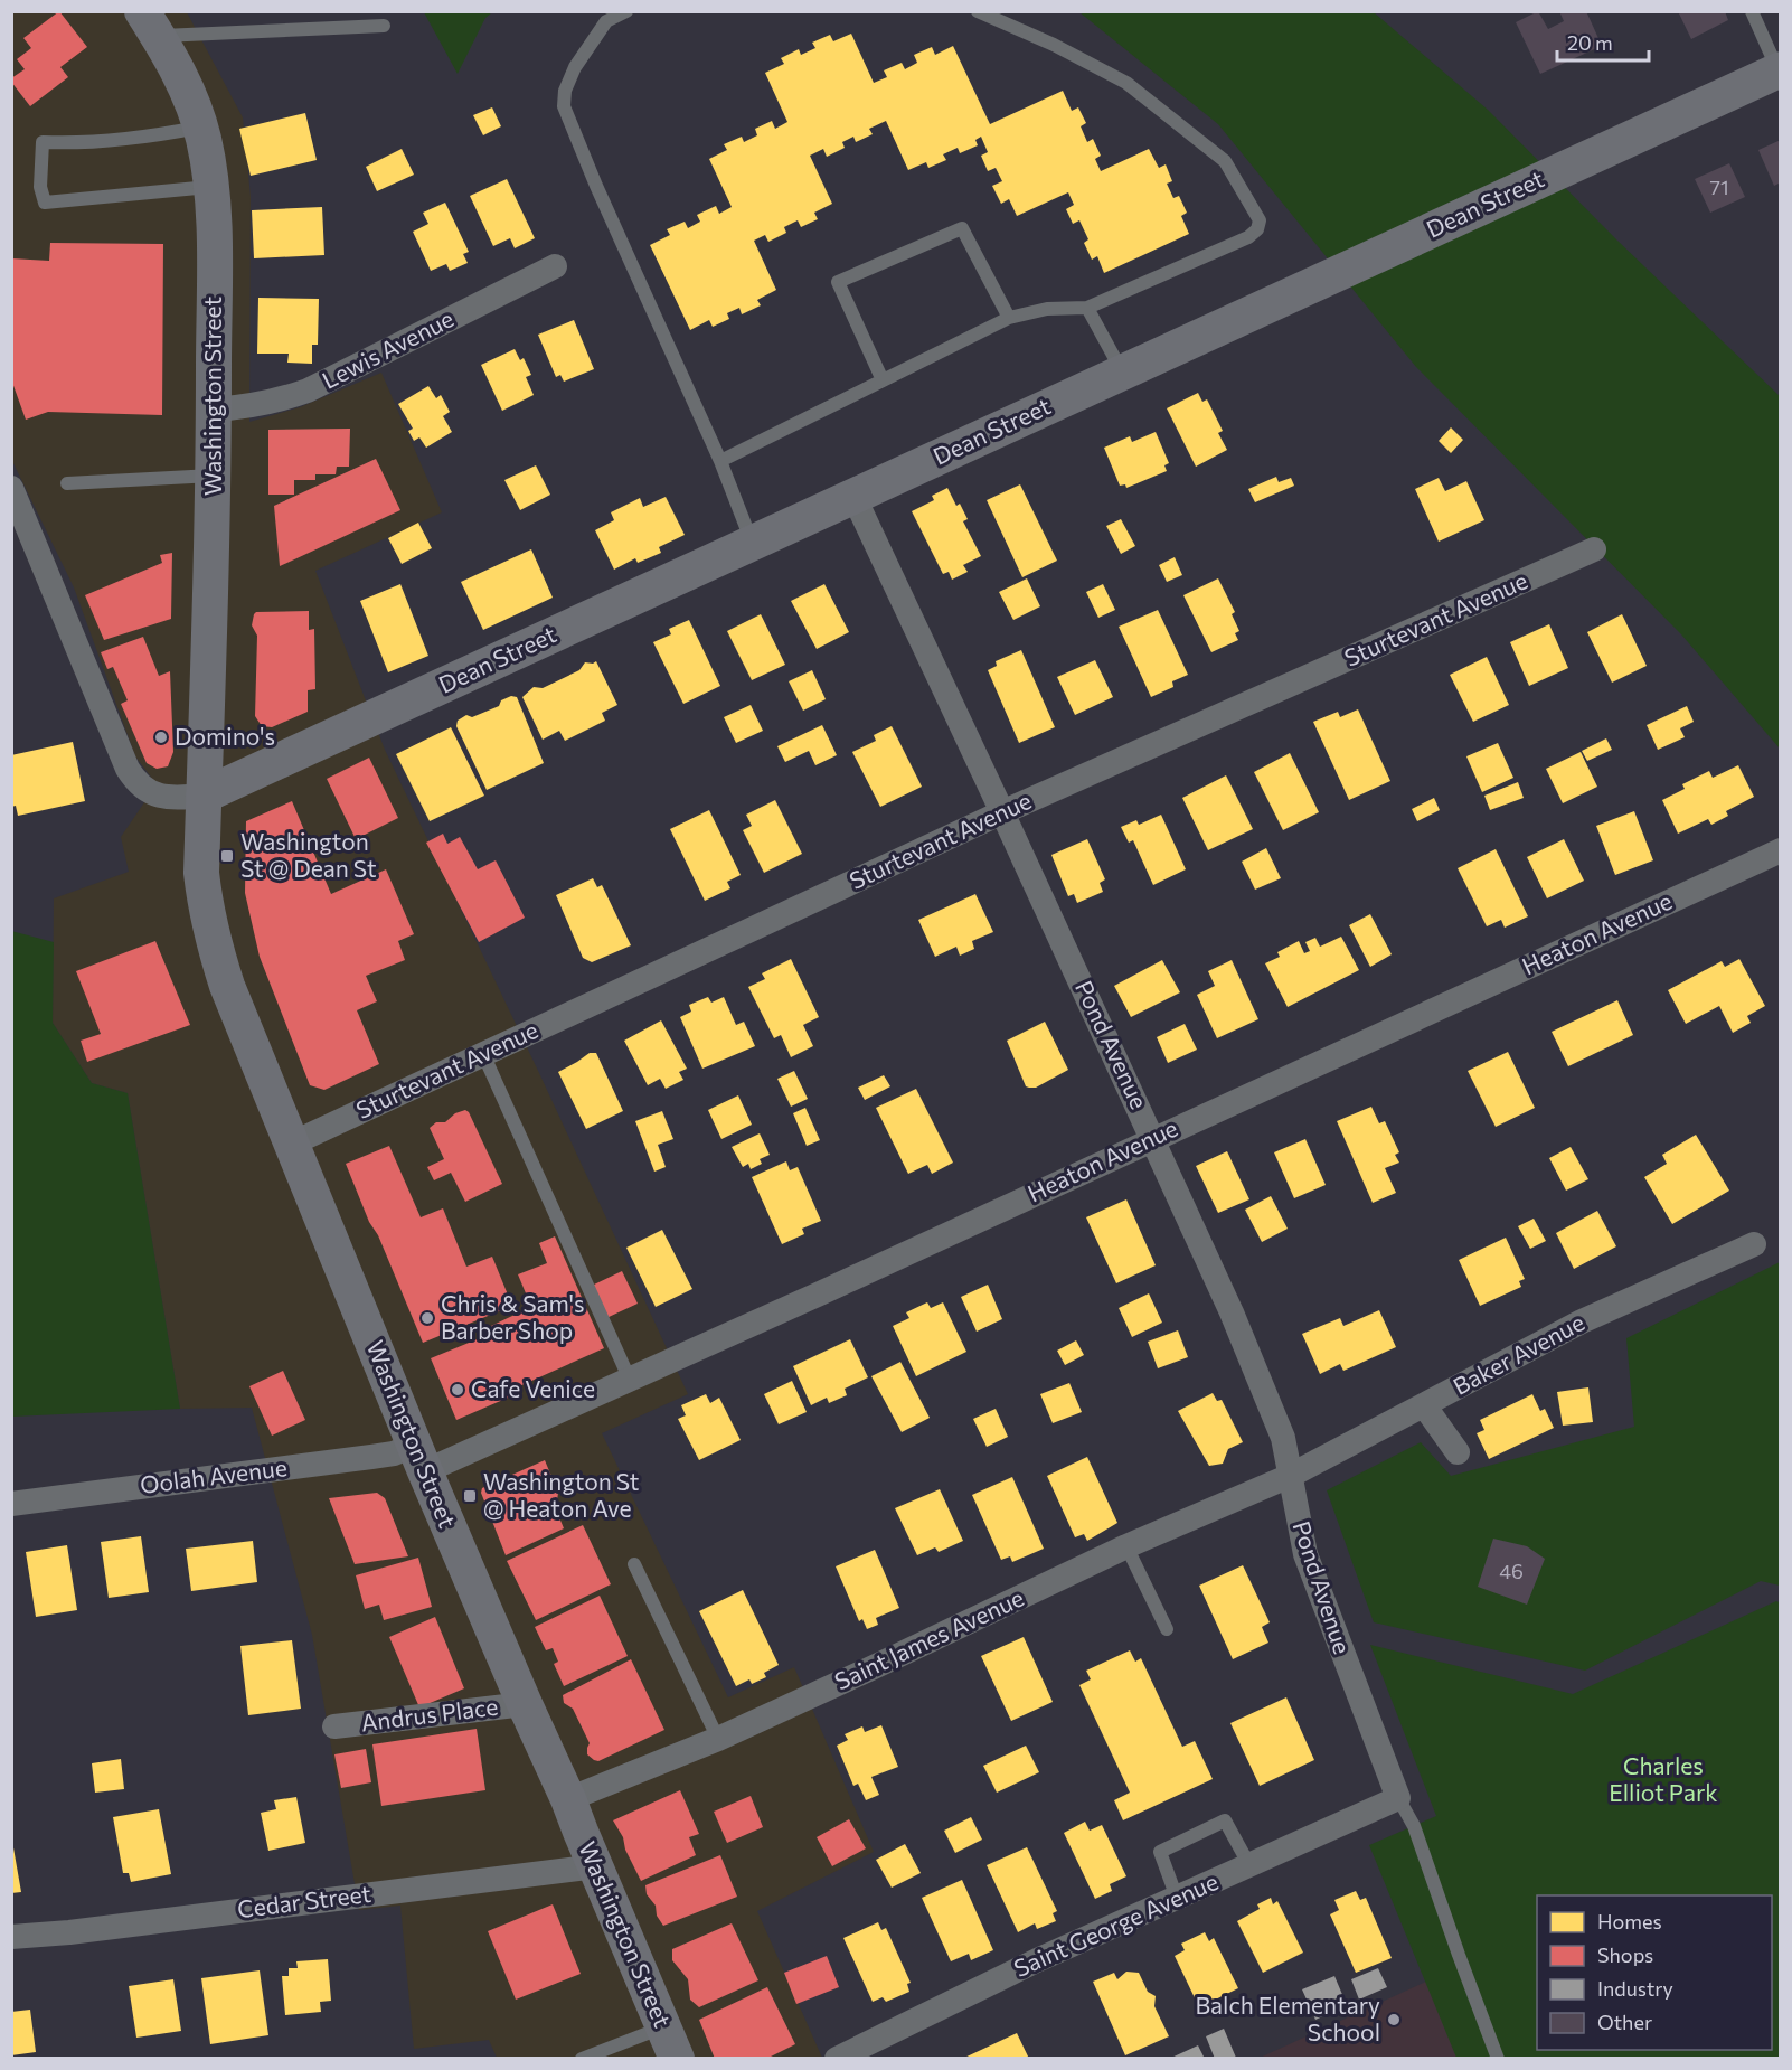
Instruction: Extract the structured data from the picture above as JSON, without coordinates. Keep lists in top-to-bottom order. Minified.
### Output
{"streets":{"main road":["Dean Street","Washington Street"],"street":["Lewis Avenue","Sturtevant Avenue","Heaton Avenue","Pond Avenue","Baker Avenue","Oolah Avenue","Saint James Avenue","Andrus Place","Cedar Street","Saint George Avenue"]},"crossings":[["Dean Street","Washington Street"],["Dean Street","Pond Avenue"],["Lewis Avenue","Washington Street"],["Washington Street","Sturtevant Avenue"],["Washington Street","Heaton Avenue"],["Washington Street","Oolah Avenue"],["Washington Street","Saint James Avenue"],["Washington Street","Andrus Place"],["Washington Street","Cedar Street"],["Sturtevant Avenue","Pond Avenue"],["Heaton Avenue","Pond Avenue"],["Heaton Avenue","Oolah Avenue"],["Pond Avenue","Baker Avenue"],["Pond Avenue","Saint James Avenue"],["Pond Avenue","Saint George Avenue"],["Baker Avenue","Saint James Avenue"]],"parks":["Charles Elliot Park"],"places":{"other":["Domino's","Chris & Sam's Barber Shop","Cafe Venice","Balch Elementary School"],"transit":["Washington St @ Dean St","Washington St @ Heaton Ave"]},"house_numbers":["71","46"],"legend":["Homes","Shops","Industry","Other"],"scale_bar":"20 m"}
